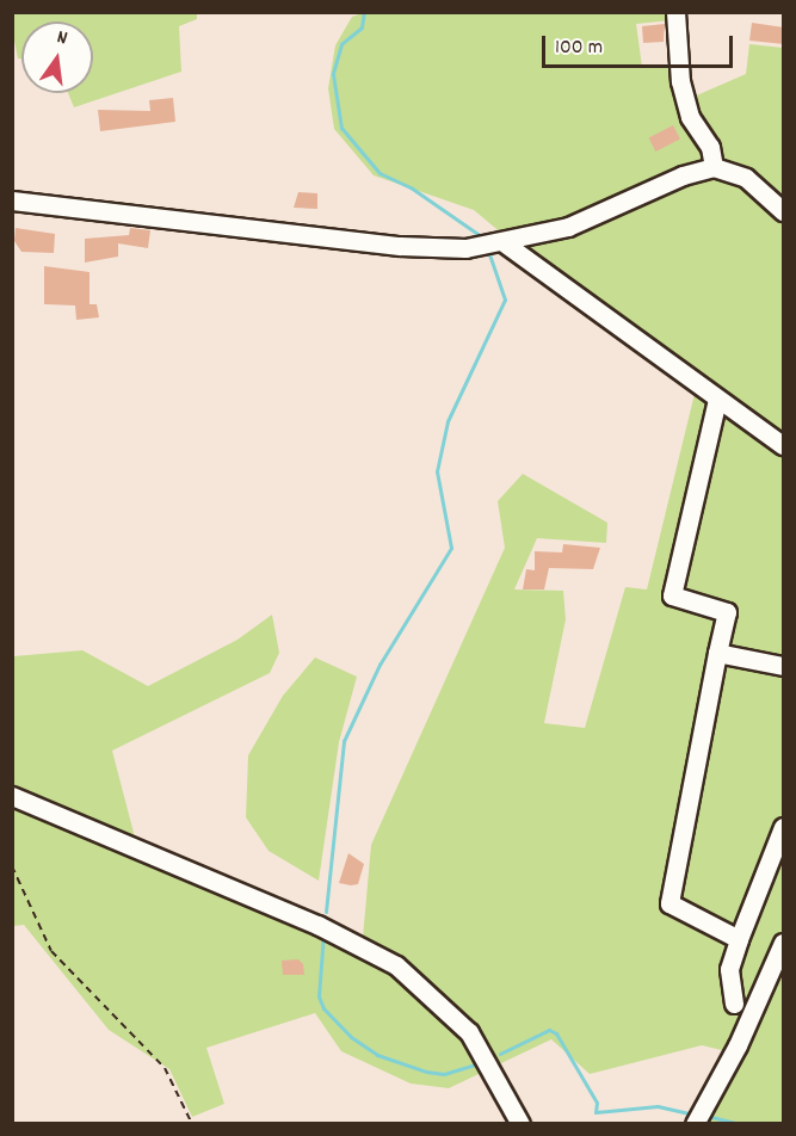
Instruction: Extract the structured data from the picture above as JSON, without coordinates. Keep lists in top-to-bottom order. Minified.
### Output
{"scale_bar":"100 m","north":"top"}
